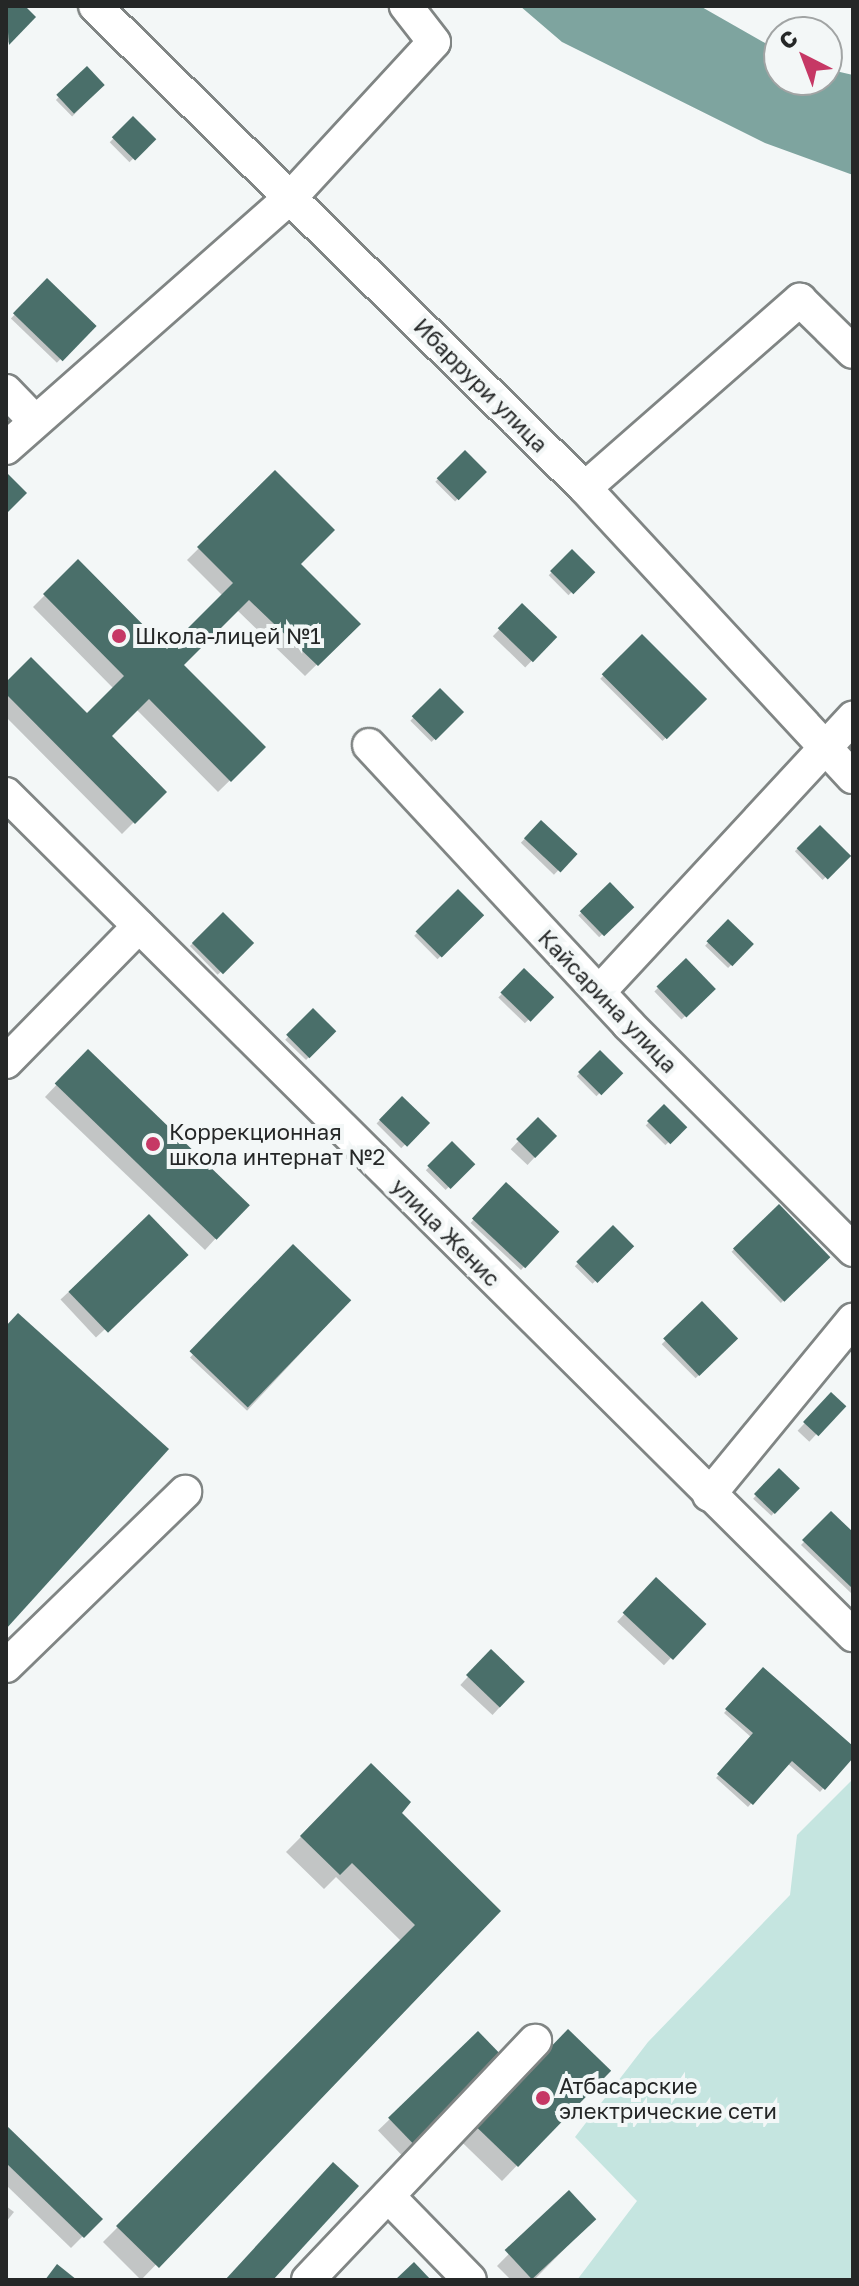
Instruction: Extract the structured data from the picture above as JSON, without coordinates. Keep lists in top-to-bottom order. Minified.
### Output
{"streets":{"street":["Ибаррури улица","Кайсарина улица","улица Женис"]},"places":["Школа-лицей №1","Коррекционная школа интернат №2","Атбасарские электрические сети"],"north":"top left"}
